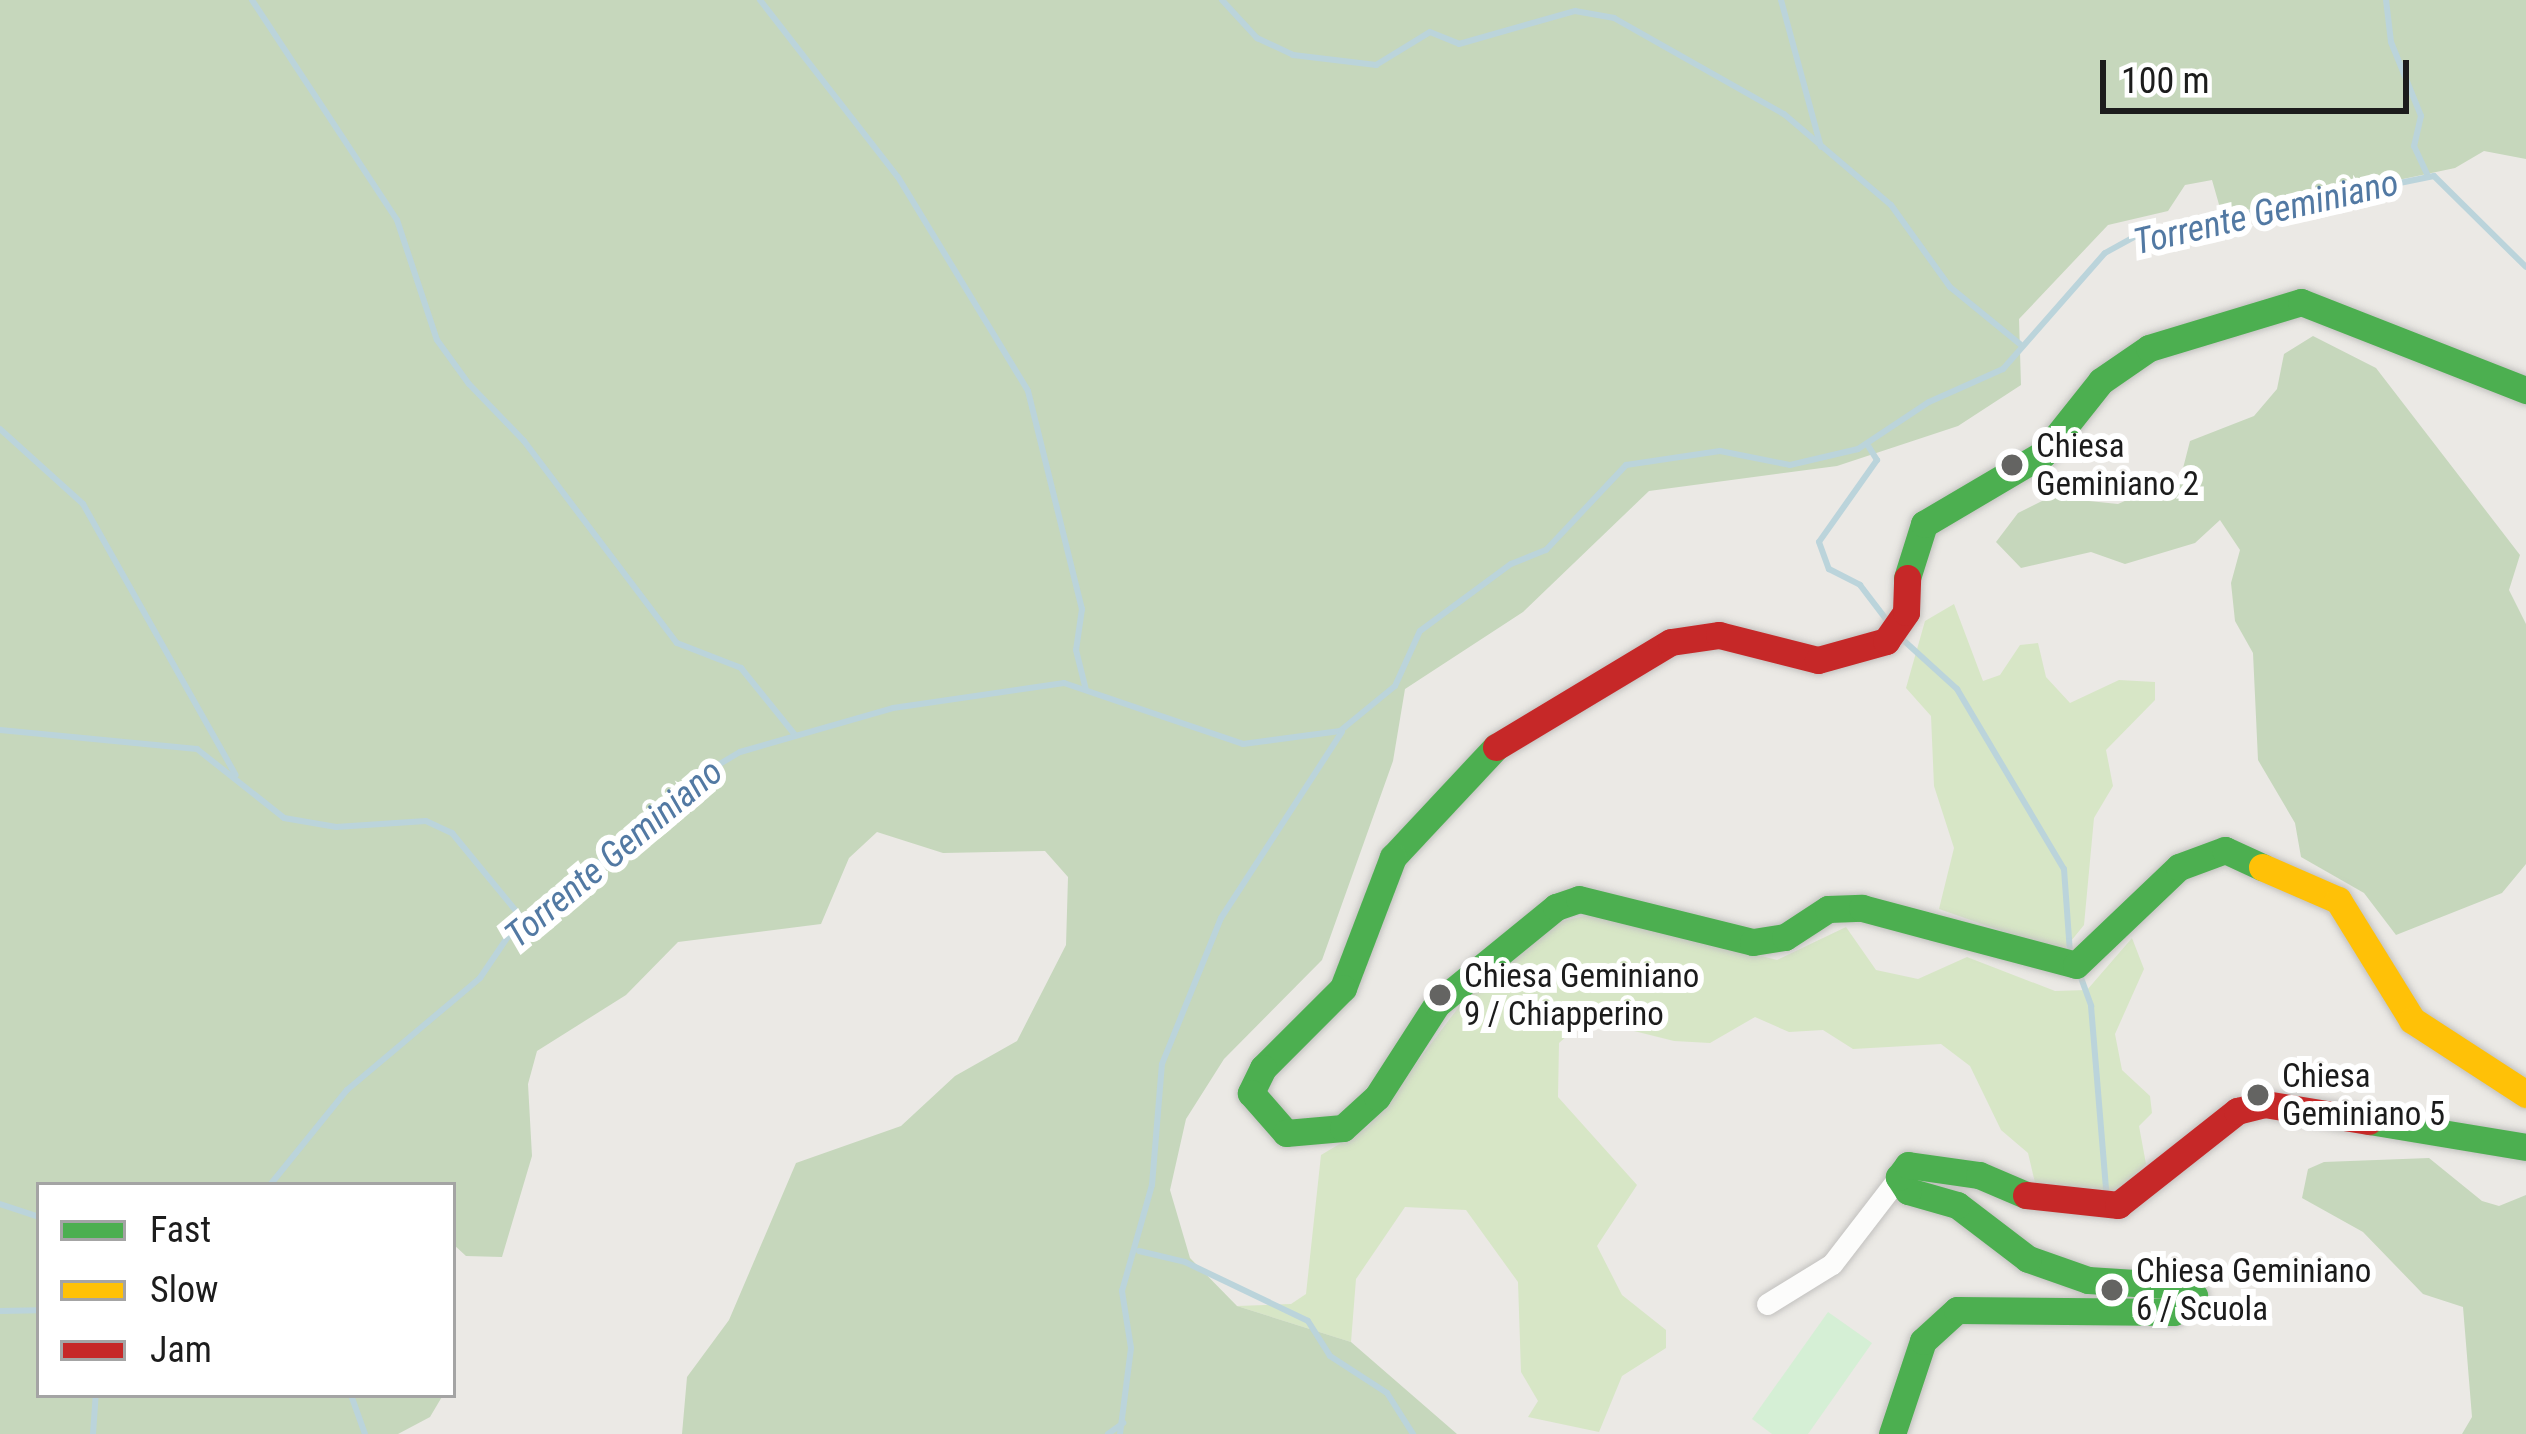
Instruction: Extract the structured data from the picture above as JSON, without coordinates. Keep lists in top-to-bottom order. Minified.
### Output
{"water":["Torrente Geminiano"],"places":["Chiesa Geminiano 2","Chiesa Geminiano 9 / Chiapperino","Chiesa Geminiano 5","Chiesa Geminiano 6 / Scuola"],"legend":["Fast","Slow","Jam"],"scale_bar":"100 m"}
